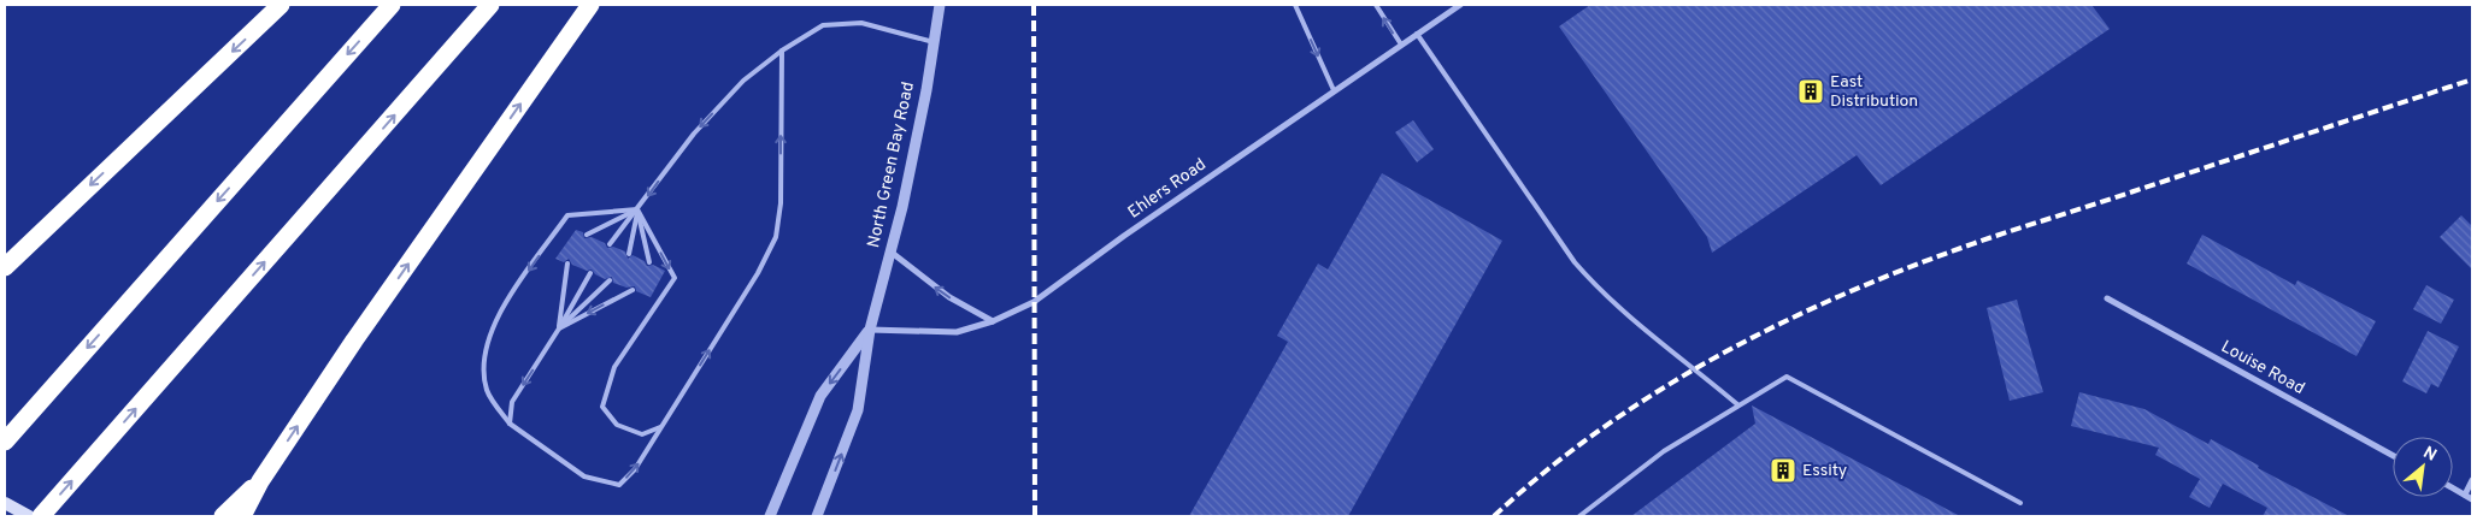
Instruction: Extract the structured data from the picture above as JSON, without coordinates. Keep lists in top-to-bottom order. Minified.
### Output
{"streets":{"street":["North Green Bay Road","Ehlers Road","Louise Road"]},"crossings":[["North Green Bay Road","Ehlers Road"]],"places":{"building":["East Distribution","Essity"]},"north":"top right"}
